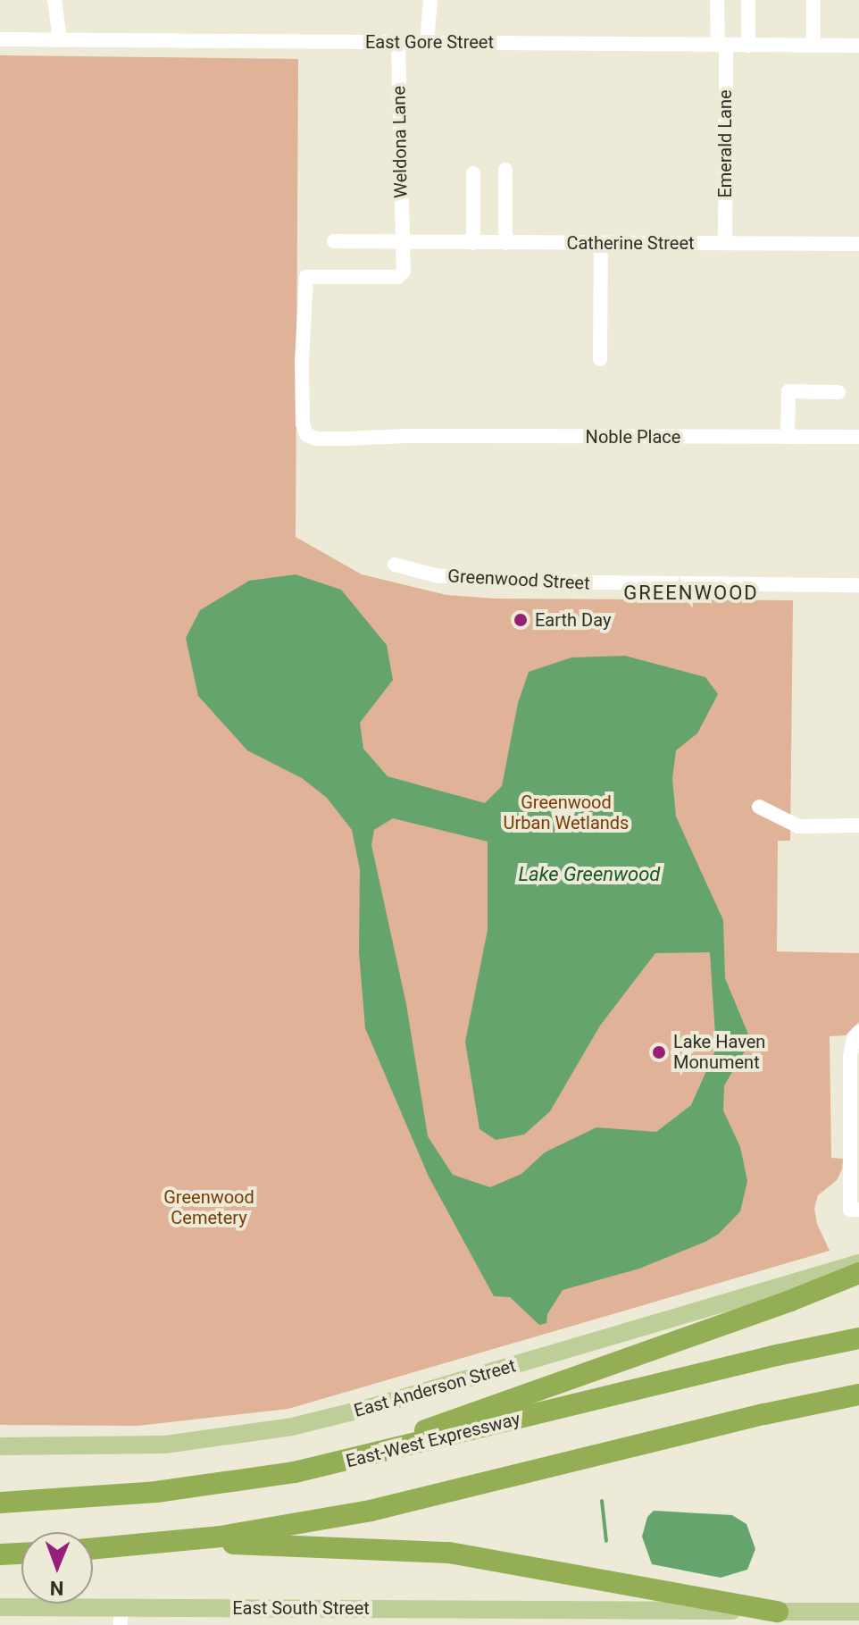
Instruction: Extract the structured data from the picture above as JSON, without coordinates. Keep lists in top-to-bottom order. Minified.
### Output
{"streets":{"highway":["East-West Expressway"],"main road":["East Anderson Street","East South Street"],"street":["East Gore Street","Weldona Lane","Emerald Lane","Catherine Street","Noble Place","Greenwood Street"]},"crossings":[["East Gore Street","Weldona Lane"],["East Gore Street","Emerald Lane"],["Weldona Lane","Catherine Street"],["Weldona Lane","Noble Place"],["Emerald Lane","Catherine Street"]],"districts":["GREENWOOD"],"water":["Lake Greenwood"],"parks":["Greenwood Urban Wetlands","Greenwood Cemetery"],"places":["Earth Day","Lake Haven Monument"],"north":"bottom"}
